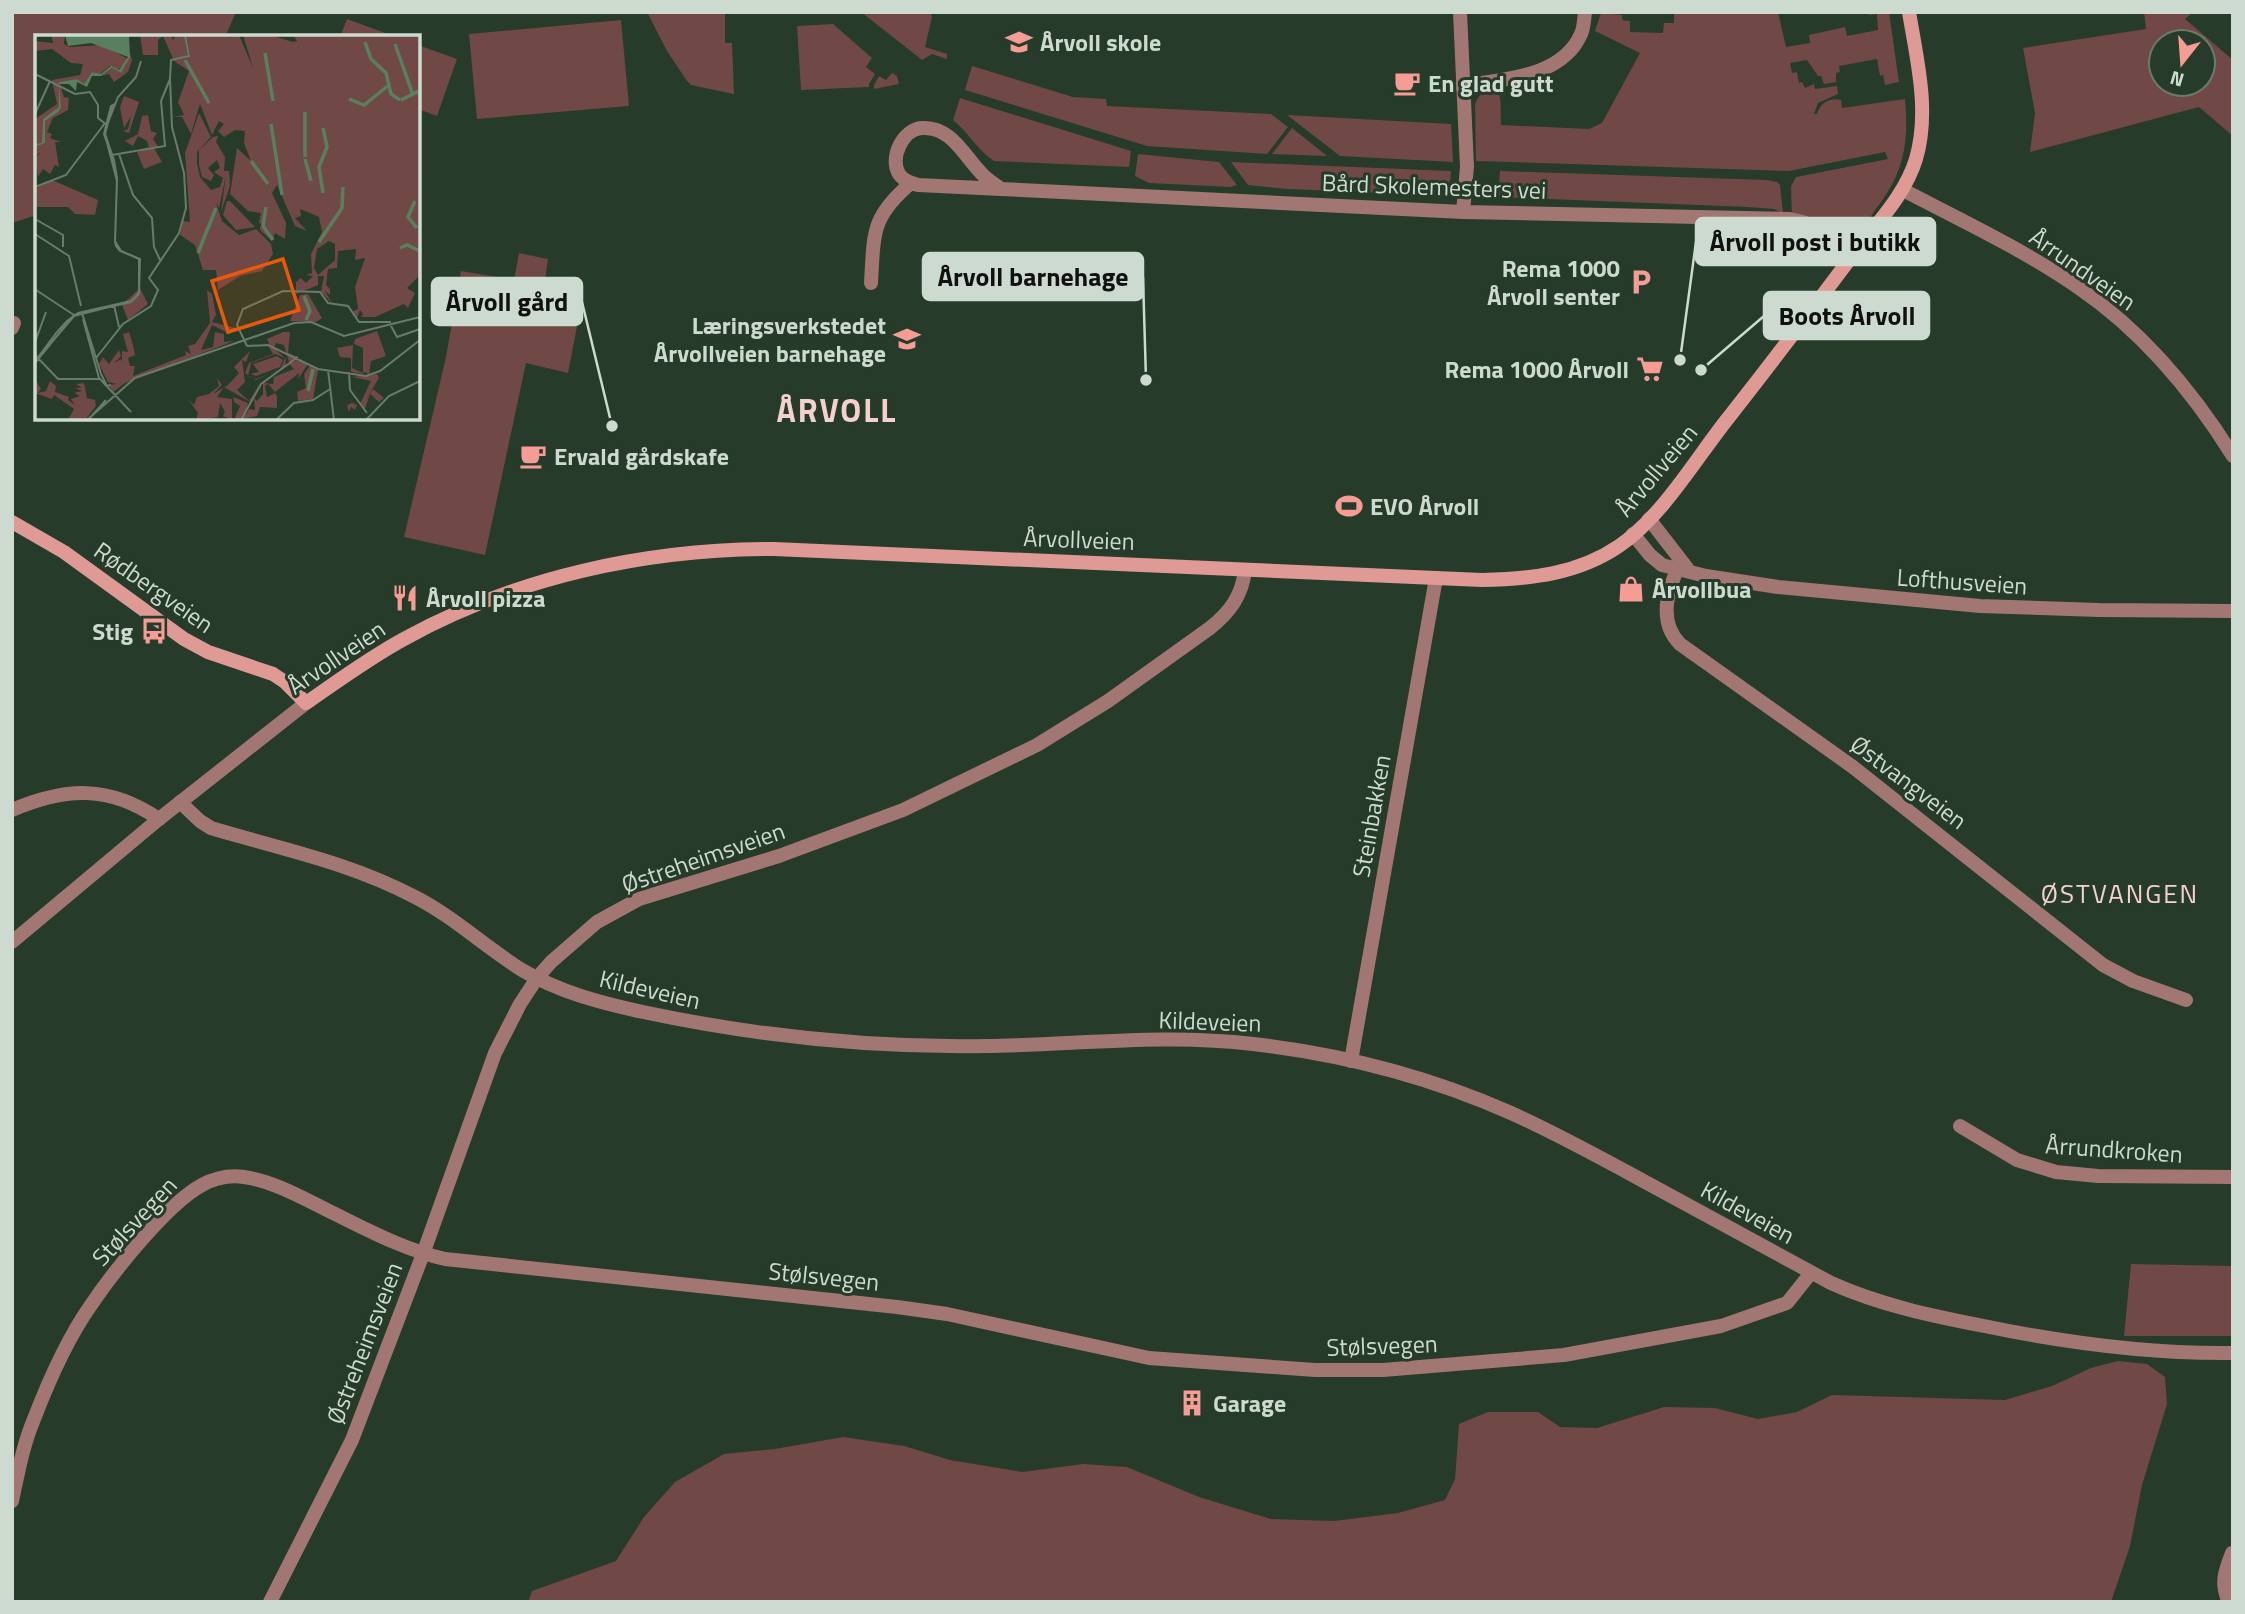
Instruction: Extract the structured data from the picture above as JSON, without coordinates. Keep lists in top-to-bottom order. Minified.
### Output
{"streets":{"street":["Bård Skolemesters vei","Årrundveien","Årvollveien","Lofthusveien","Rødbergveien","Østvangveien","Steinbakken","Østreheimsveien","Kildeveien","Årrundkroken","Stølsvegen"]},"crossings":[["Bård Skolemesters vei","Årvollveien"],["Årrundveien","Årvollveien"],["Årvollveien","Lofthusveien"],["Årvollveien","Rødbergveien"],["Årvollveien","Steinbakken"],["Årvollveien","Østreheimsveien"],["Årvollveien","Kildeveien"],["Lofthusveien","Østvangveien"],["Steinbakken","Kildeveien"],["Østreheimsveien","Kildeveien"],["Østreheimsveien","Stølsvegen"],["Kildeveien","Stølsvegen"]],"districts":["ÅRVOLL","ØSTVANGEN"],"places":{"school or university":["Årvoll skole","Læringsverkstedet Årvollveien barnehage"],"cafe":["En glad gutt","Ervald gårdskafe"],"parking":["Rema 1000 Årvoll senter"],"other":["Årvoll post i butikk","Boots Årvoll","Årvoll barnehage","Årvoll gård"],"supermarket":["Rema 1000 Årvoll"],"sports":["EVO Årvoll"],"shop":["Årvollbua"],"restaurant":["Årvoll pizza"],"bus stop":["Stig"],"building":["Garage"]},"north":"bottom"}
